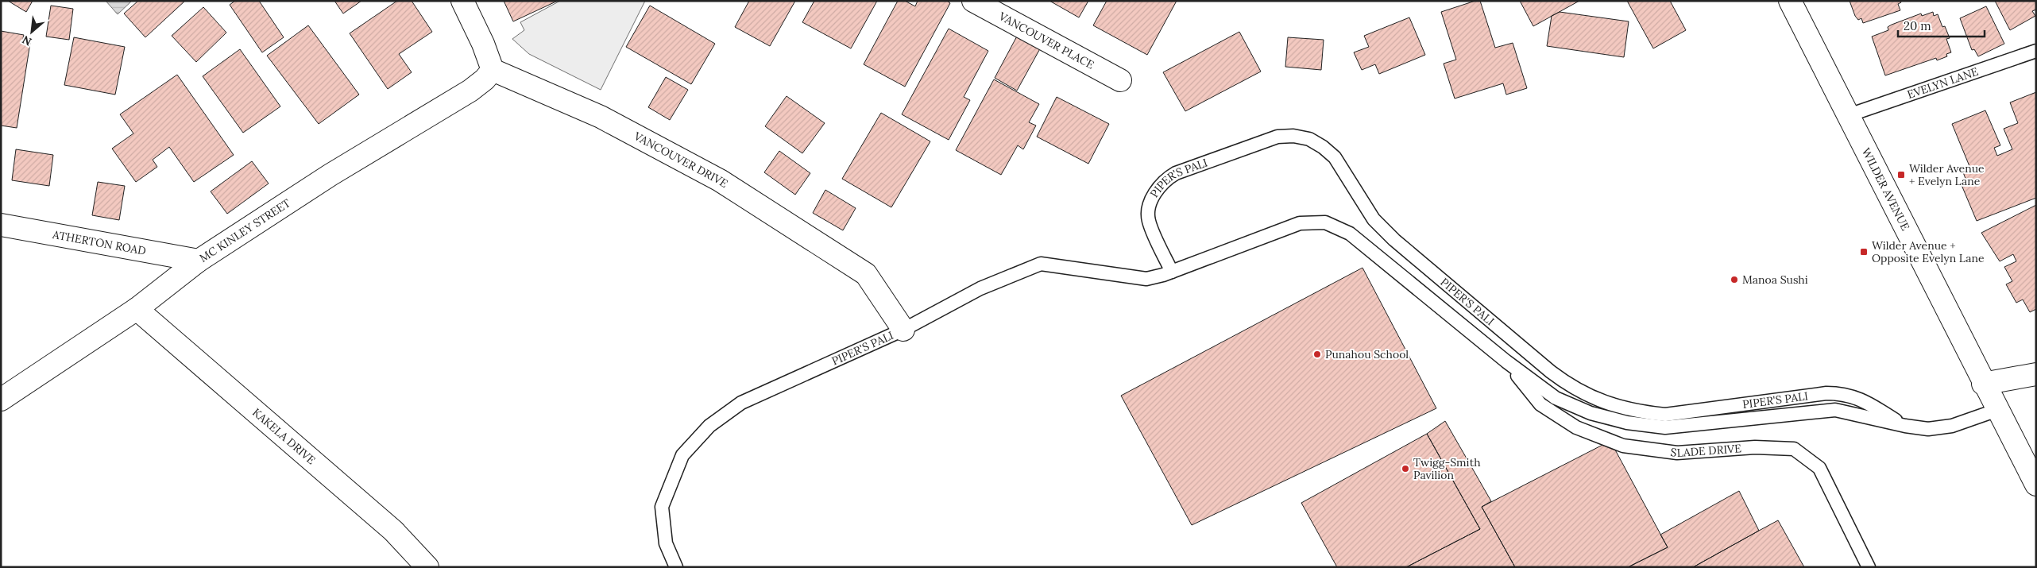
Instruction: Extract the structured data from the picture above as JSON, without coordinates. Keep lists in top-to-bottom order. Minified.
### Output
{"streets":{"street":["VANCOUVER PLACE","VANCOUVER DRIVE","WILDER AVENUE","MC KINLEY STREET","ATHERTON ROAD","KAKELA DRIVE"],"lane":["EVELYN LANE","PIPER'S PALI","SLADE DRIVE"]},"crossings":[["EVELYN LANE","WILDER AVENUE"],["VANCOUVER DRIVE","PIPER'S PALI"],["VANCOUVER DRIVE","MC KINLEY STREET"],["PIPER'S PALI","WILDER AVENUE"],["PIPER'S PALI","SLADE DRIVE"],["MC KINLEY STREET","ATHERTON ROAD"],["MC KINLEY STREET","KAKELA DRIVE"]],"places":{"transit":["Wilder Avenue + Evelyn Lane","Wilder Avenue + Opposite Evelyn Lane"],"other":["Manoa Sushi","Punahou School","Twigg-Smith Pavilion"]},"scale_bar":"20 m","north":"bottom left"}
